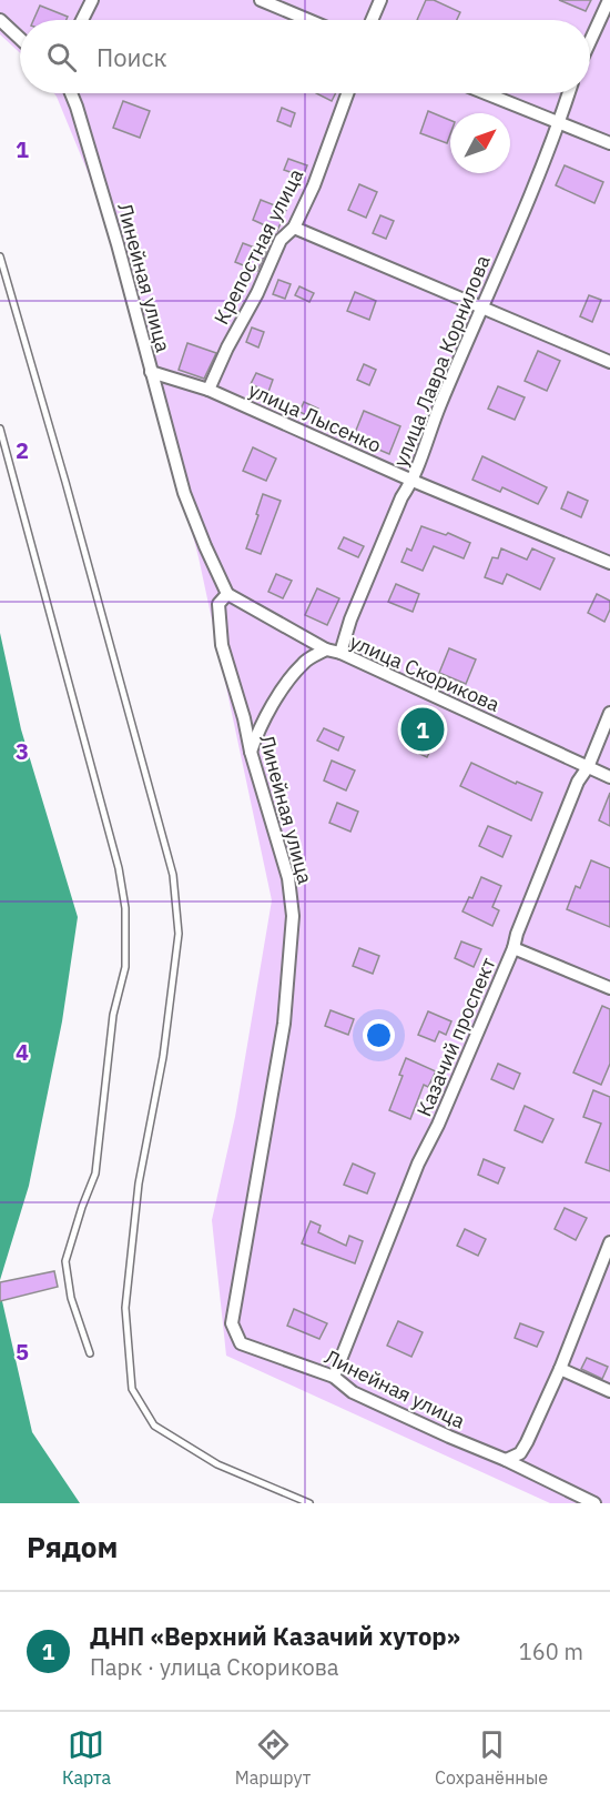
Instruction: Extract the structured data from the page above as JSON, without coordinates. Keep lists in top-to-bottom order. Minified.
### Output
{"streets":{"street":["Крепостная улица","Линейная улица","улица Лавра Корнилова","улица Лысенко","улица Скорикова","Казачий проспект"]},"crossings":[["Крепостная улица","улица Лысенко"],["Линейная улица","улица Лысенко"],["Линейная улица","улица Скорикова"],["Линейная улица","Казачий проспект"],["улица Лавра Корнилова","улица Лысенко"],["улица Лавра Корнилова","улица Скорикова"],["улица Скорикова","Казачий проспект"]],"north":"top right","page":{"search":"Поиск","pins":"1","heading":"Рядом","list":[{"mark":"1","name":"ДНП «Верхний Казачий хутор»","note":"Парк · улица Скорикова","value":"160 m"}],"nav":["Карта","Маршрут","Сохранённые"]},"grid":{"rows":["1","2","3","4","5"]}}
